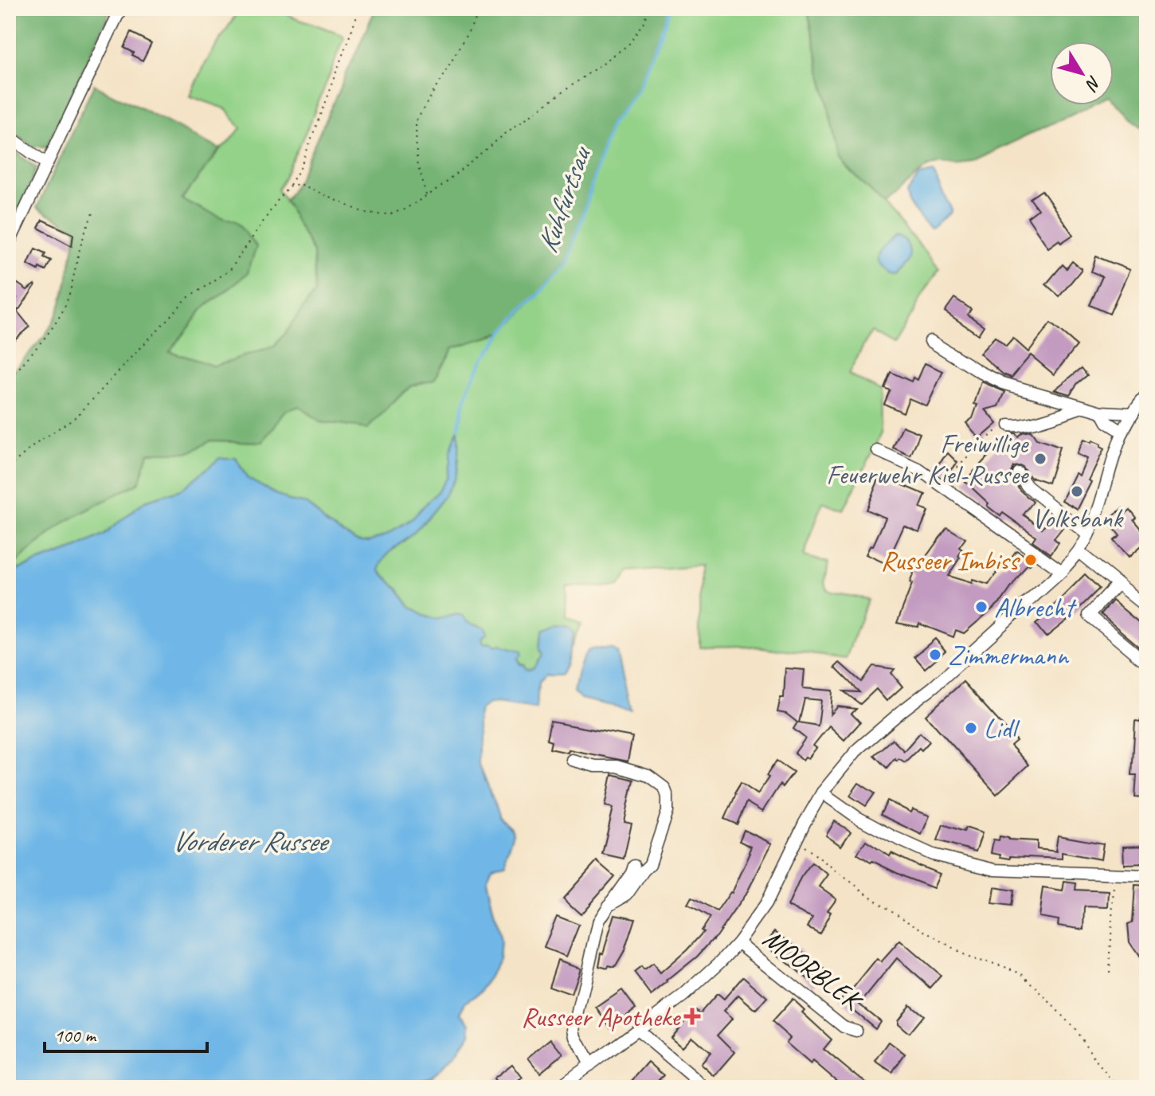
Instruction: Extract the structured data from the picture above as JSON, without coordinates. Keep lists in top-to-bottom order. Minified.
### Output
{"streets":{"street":["MOORBLEK"]},"water":["Kuhfurtsau","Vorderer Russee"],"places":{"other":["Freiwillige Feuerwehr Kiel-Russee","Volksbank","Russeer Imbiss","Albrecht","Zimmermann","Lidl"],"health":["Russeer Apotheke"]},"scale_bar":"100 m","north":"bottom right"}
